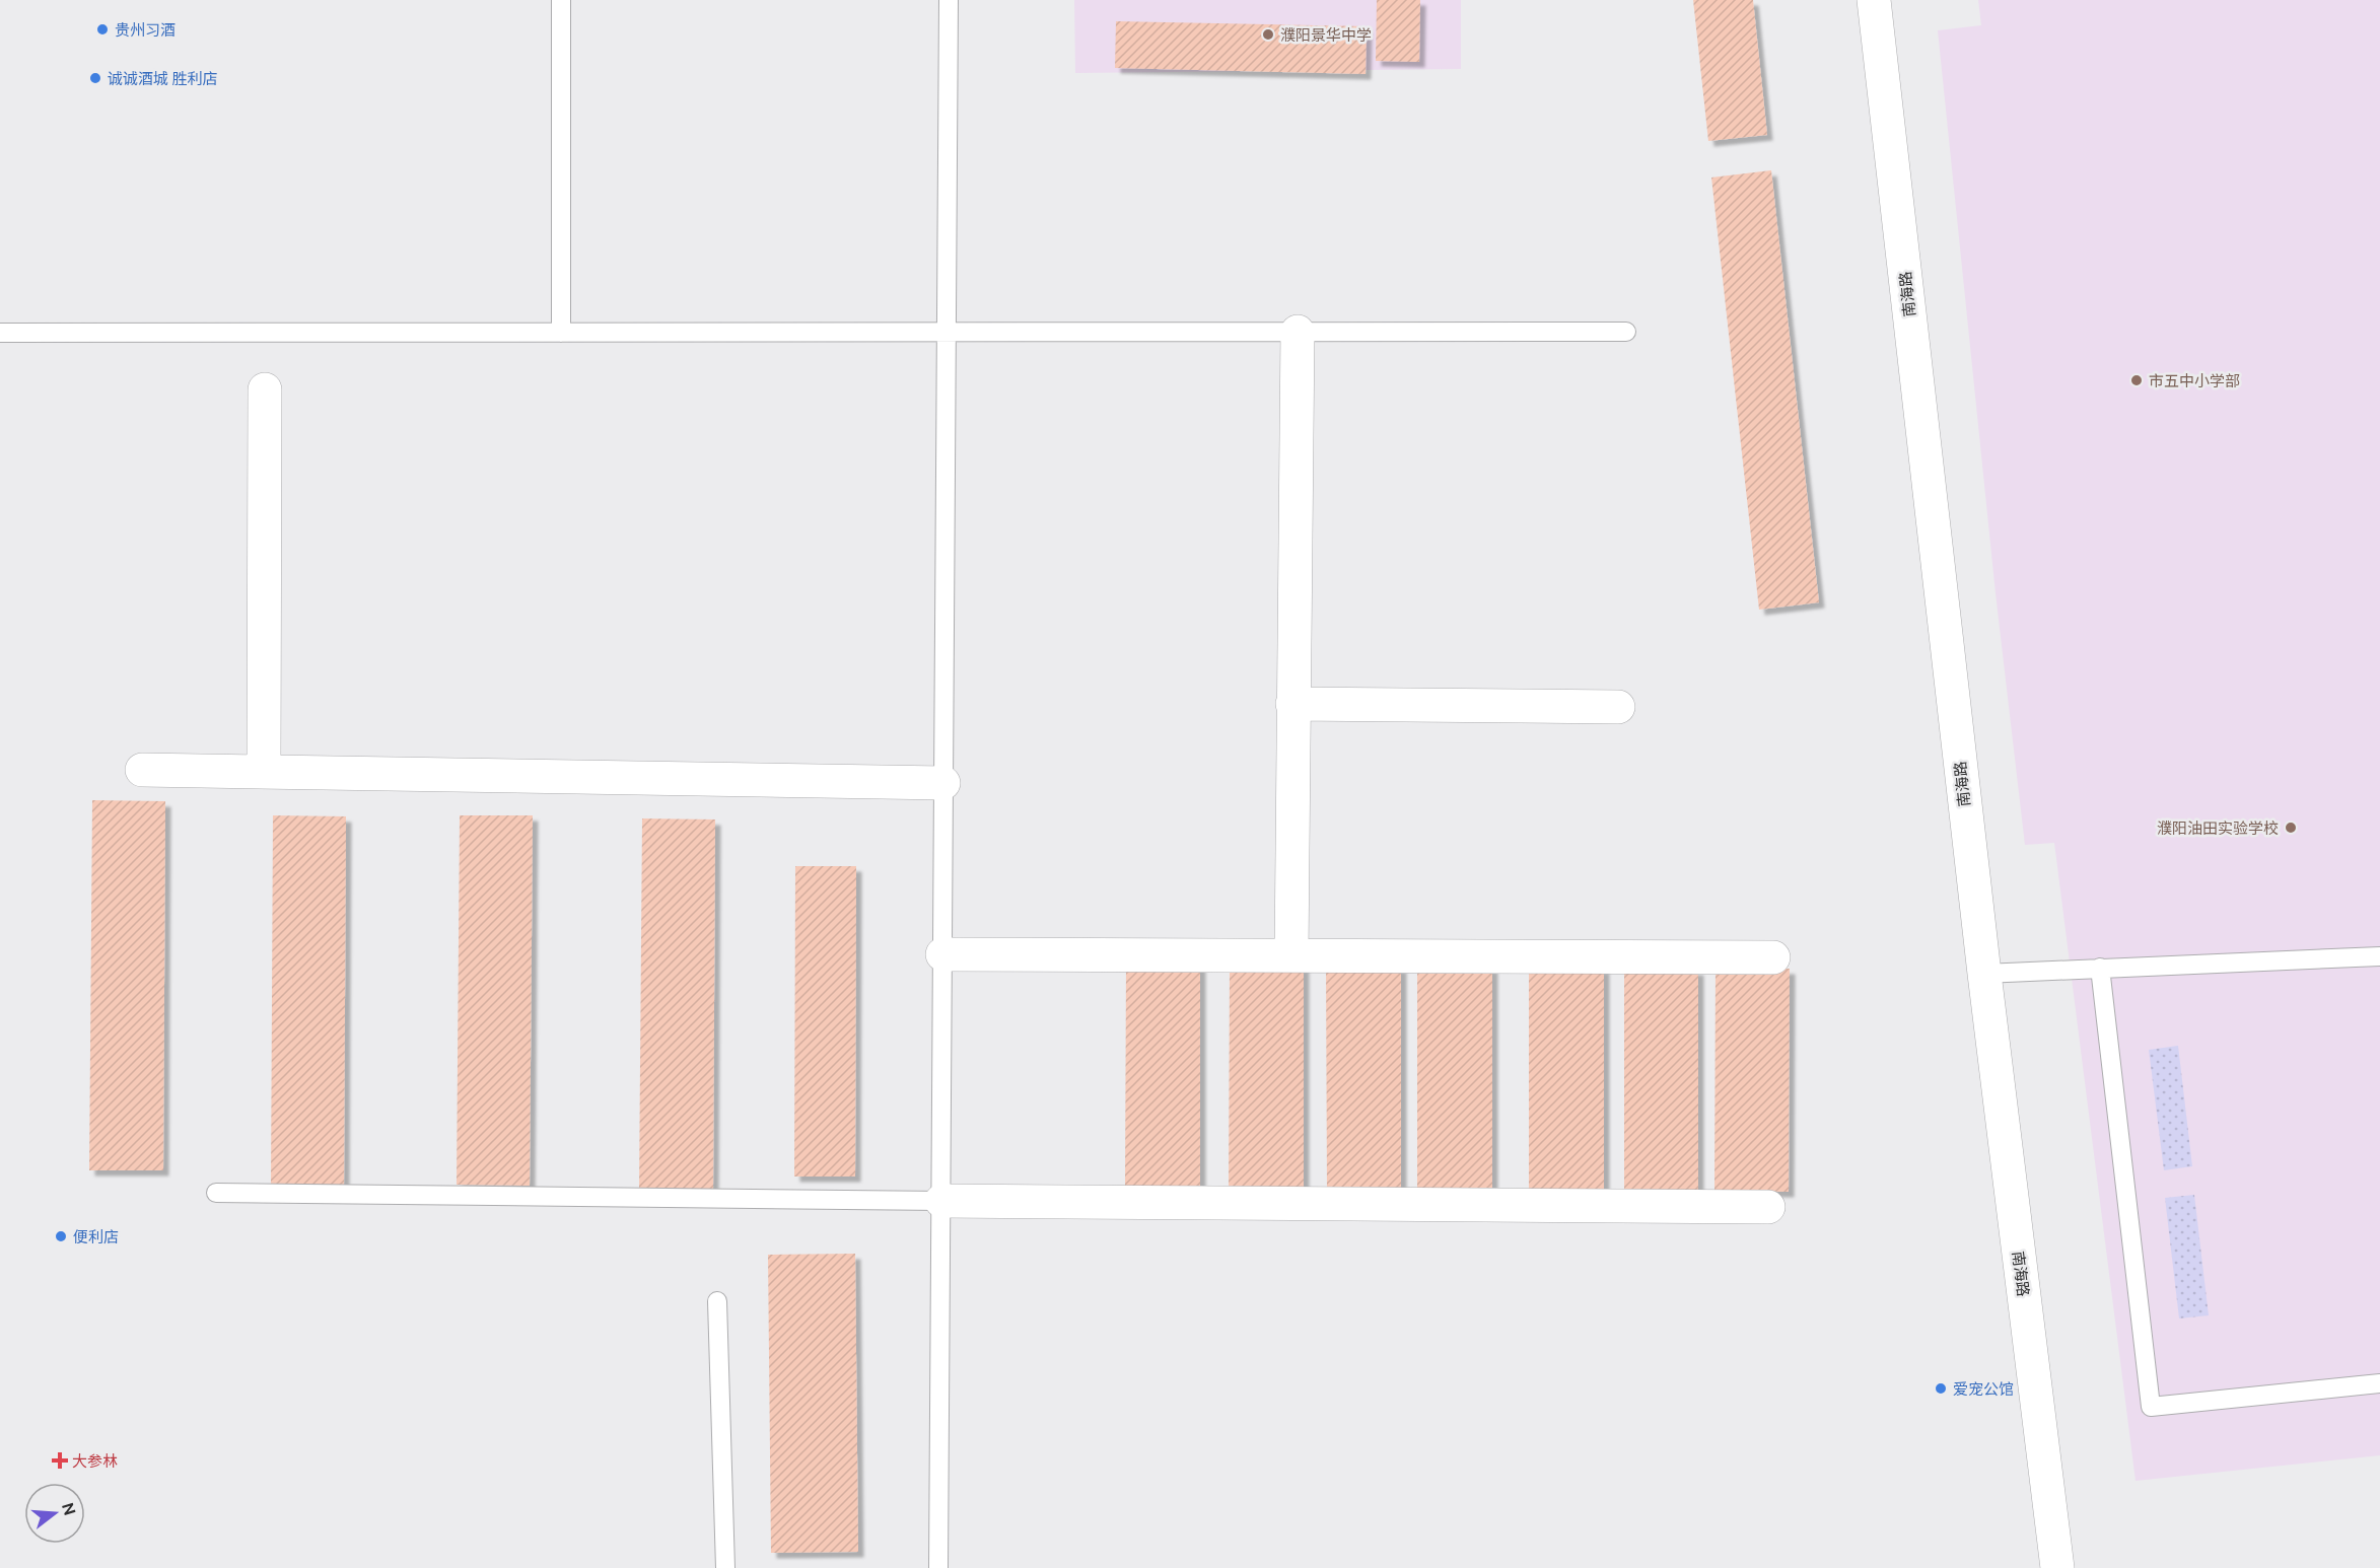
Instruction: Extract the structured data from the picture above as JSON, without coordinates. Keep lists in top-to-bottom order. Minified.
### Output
{"streets":{"street":["南海路"]},"places":{"other":["贵州习酒","濮阳景华中学","诚诚酒城 胜利店","市五中小学部","濮阳油田实验学校","便利店","爱宠公馆"],"health":["大参林"]},"north":"right"}
